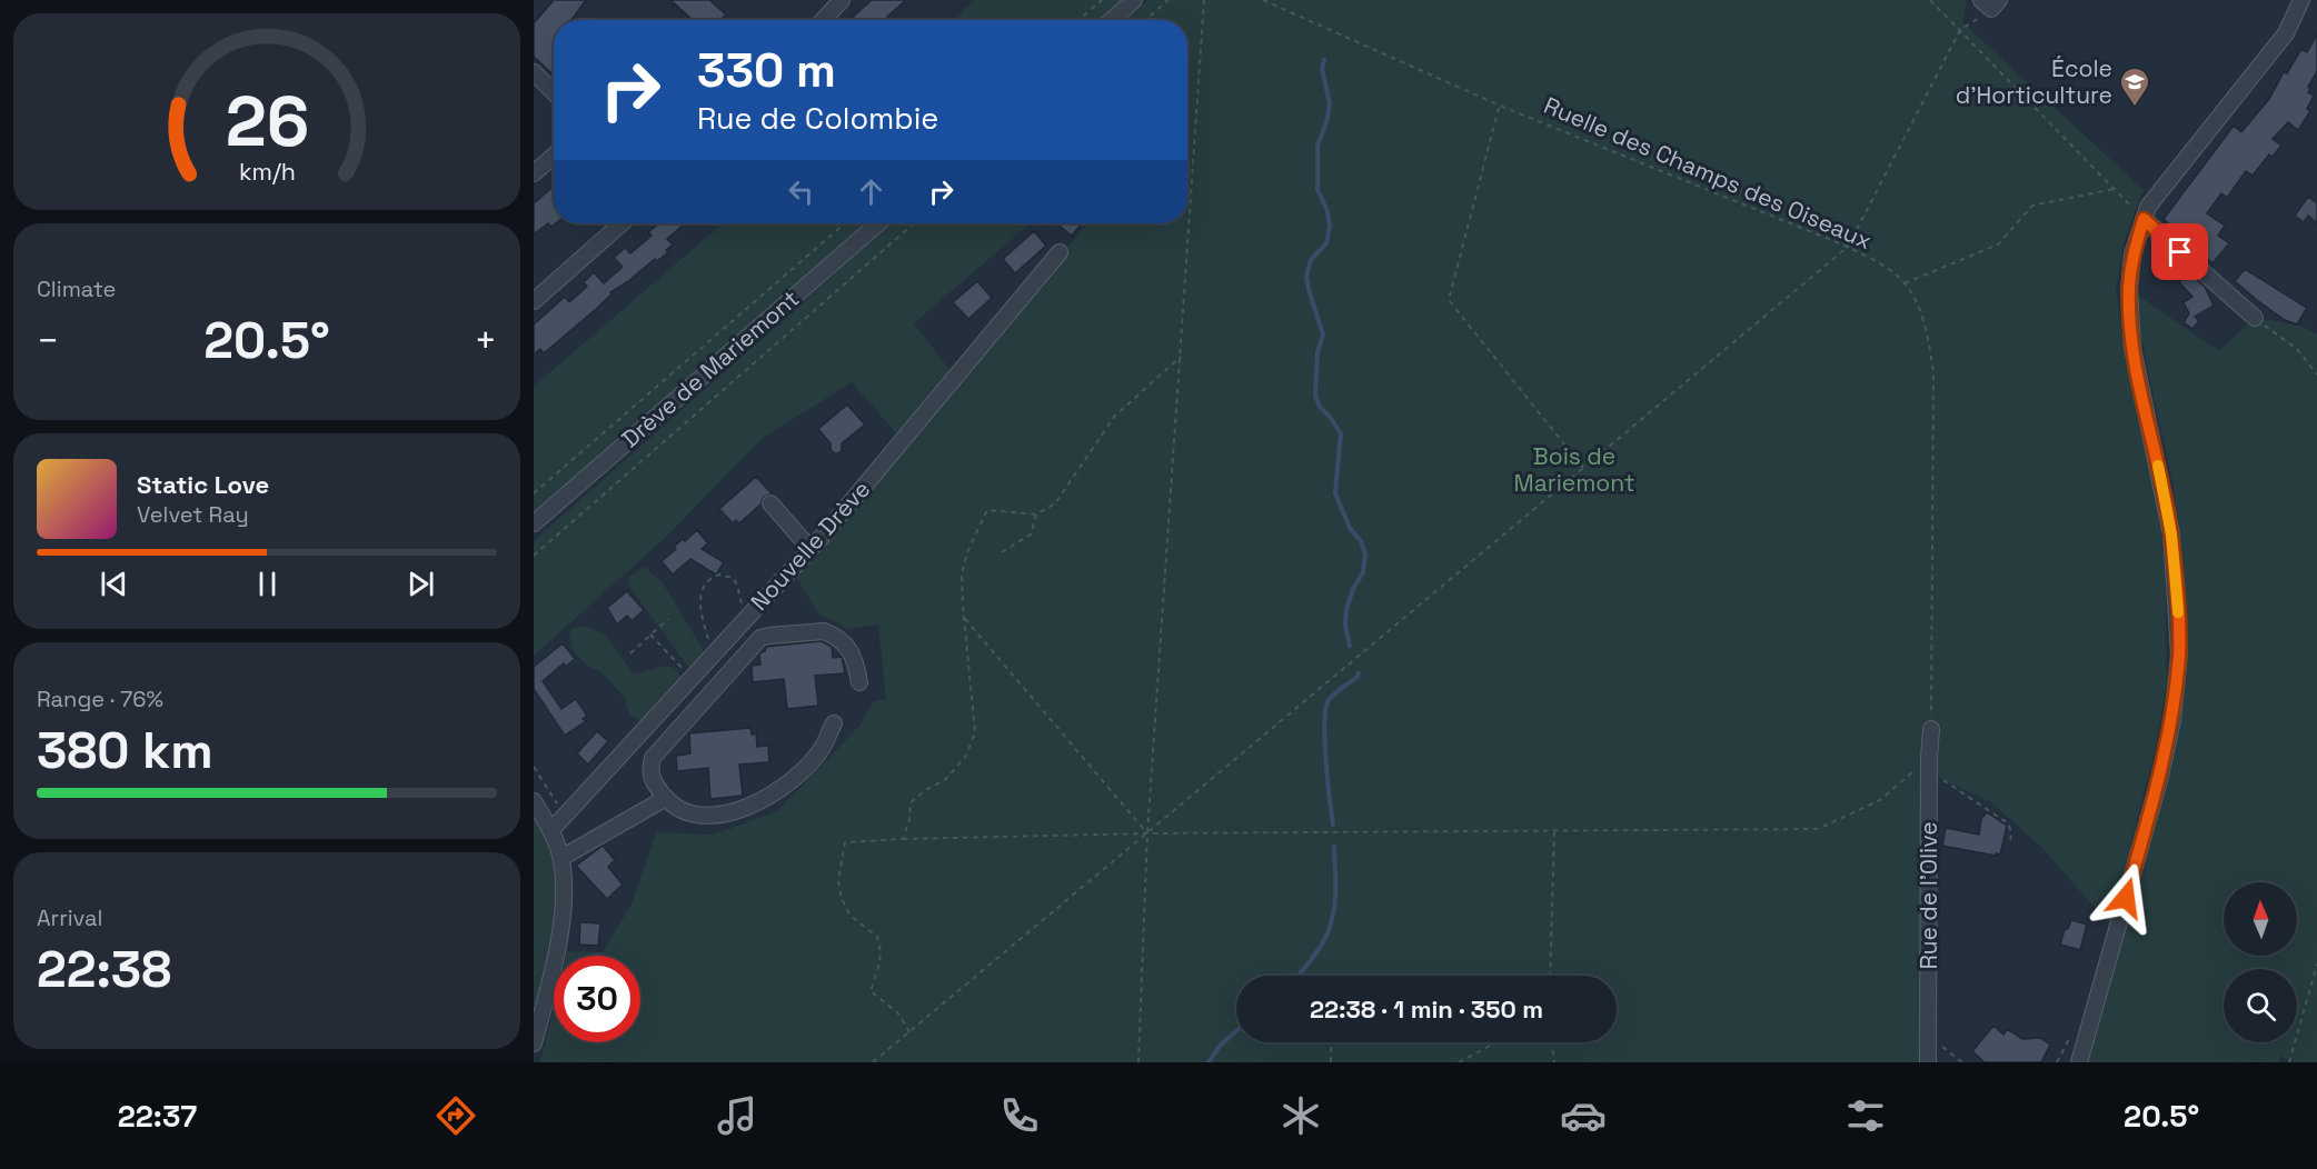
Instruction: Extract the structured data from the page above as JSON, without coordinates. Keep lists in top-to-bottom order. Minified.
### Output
{"streets":{"street":["Drève de Mariemont","Nouvelle Drève","Rue de l'Olive"],"path":["Ruelle des Champs des Oiseaux"]},"crossings":[["Ruelle des Champs des Oiseaux","Rue de l'Olive"]],"parks":["Bois de Mariemont"],"places":{"school or university":["École d'Horticulture"]},"north":"top","page":{"turn":["330 m","Rue de Colombie"],"tile":["Climate",["Range · 76%","380 km"],["Arrival","22:38"]],"heat":["−","20.5°","+"],"song":["Static Love","Velvet Ray"],"limit":"30","trip":"22:38 · 1 min · 350 m","tabs":["22:37","20.5°"],"gauge":["26","km/h"]}}
